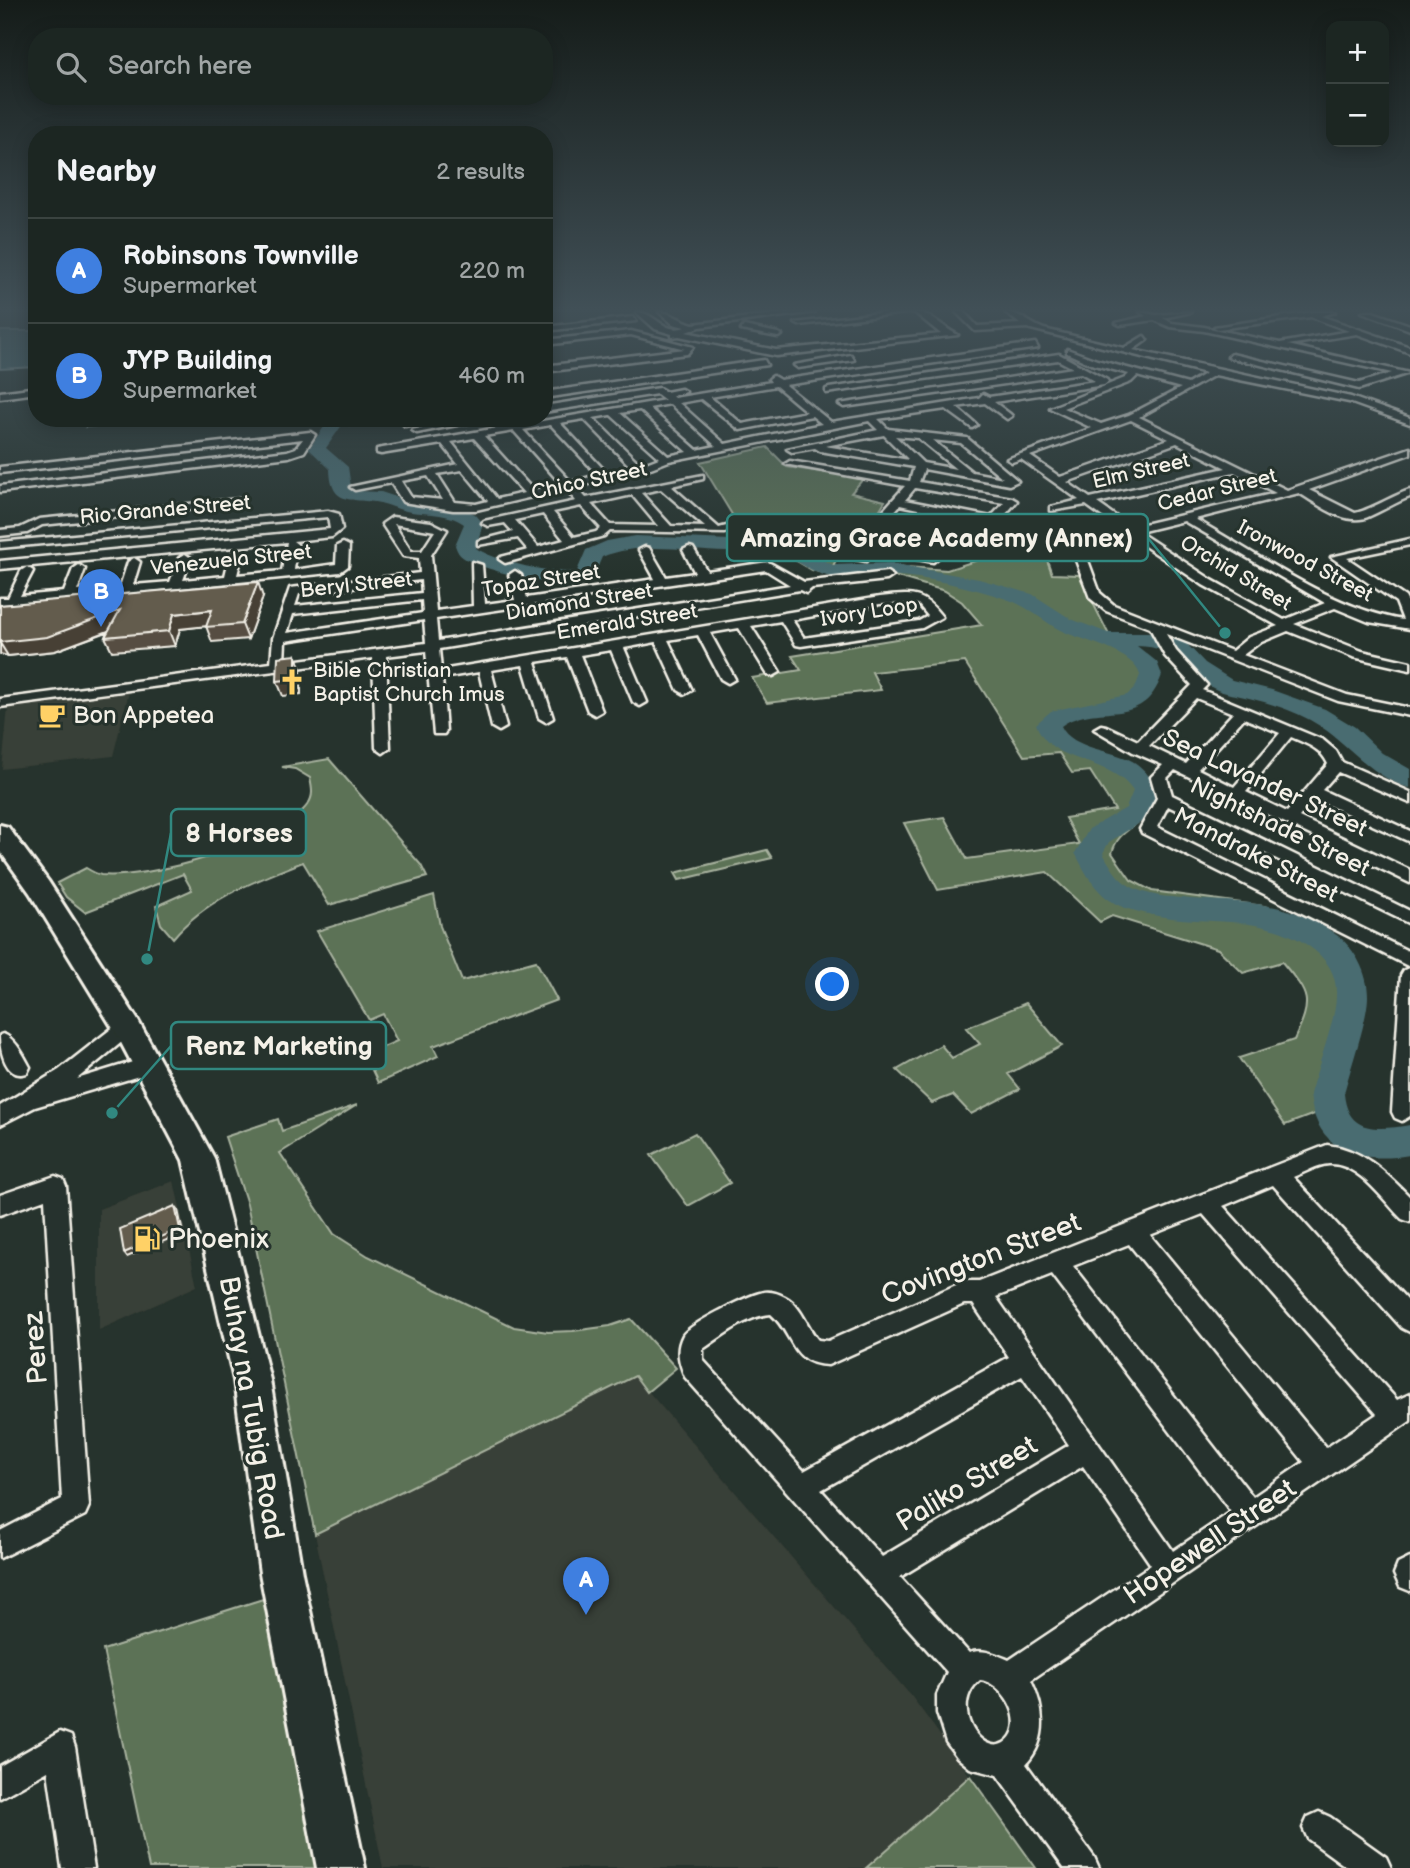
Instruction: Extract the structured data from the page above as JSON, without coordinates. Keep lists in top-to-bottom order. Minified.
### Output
{"streets":{"main road":["Buhay na Tubig Road"],"street":["Elm Street","Chico Street","Cedar Street","Rio Grande Street","Venezuela Street","Ironwood Street","Orchid Street","Topaz Street","Beryl Street","Diamond Street","Ivory Loop","Emerald Street","Sea Lavander Street","Nightshade Street","Mandrake Street","Covington Street","Perez","Paliko Street","Hopewell Street"]},"crossings":[["Elm Street","Orchid Street"],["Cedar Street","Ironwood Street"],["Cedar Street","Orchid Street"],["Topaz Street","Diamond Street"],["Ivory Loop","Emerald Street"],["Sea Lavander Street","Mandrake Street"],["Nightshade Street","Mandrake Street"]],"places":{"other":["Amazing Grace Academy (Annex)","8 Horses","Renz Marketing"],"church":["Bible Christian Baptist Church Imus"],"cafe":["Bon Appetea"],"fuel station":["Phoenix"]},"page":{"map_buttons":["+","−"],"search":"Search here","heading":["Nearby","2 results"],"list":[{"mark":"A","name":"Robinsons Townville","note":"Supermarket","value":"220 m"},{"mark":"B","name":"JYP Building","note":"Supermarket","value":"460 m"}],"pins":["B","A"]}}
